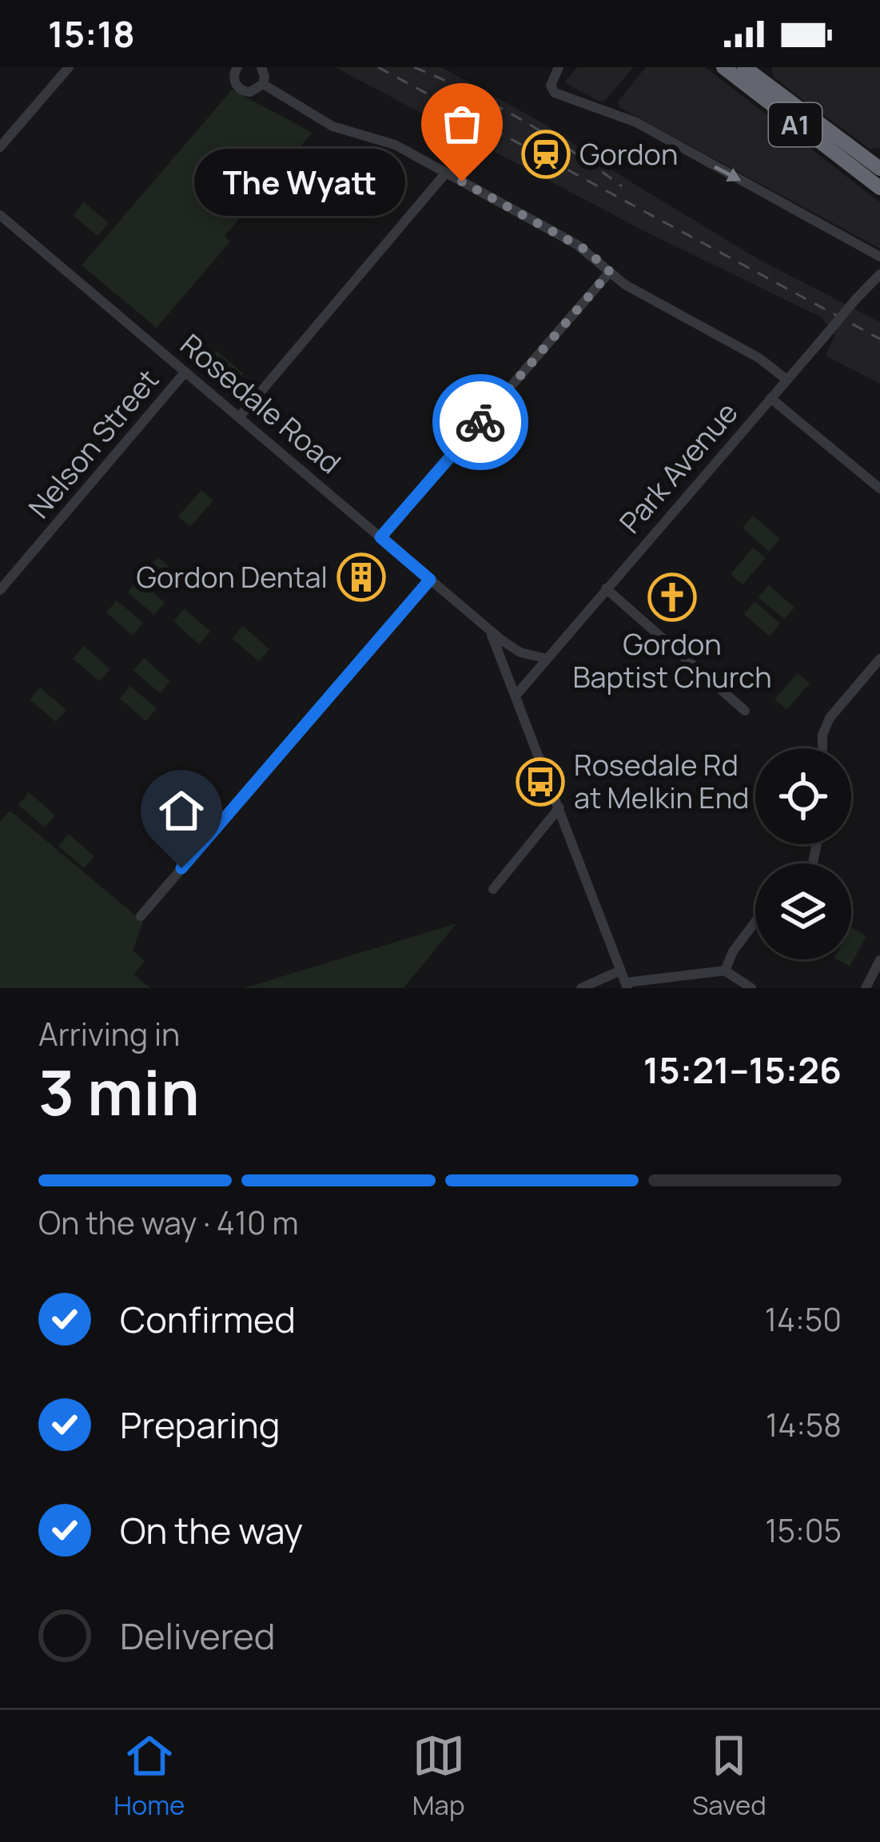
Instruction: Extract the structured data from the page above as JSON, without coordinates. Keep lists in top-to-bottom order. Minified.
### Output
{"streets":{"highway":["A1"],"street":["Rosedale Road","Nelson Street","Park Avenue"]},"crossings":[["Rosedale Road","Nelson Street"],["Rosedale Road","Park Avenue"]],"places":{"station":["Gordon"],"other":["The Wyatt"],"building":["Gordon Dental"],"church":["Gordon Baptist Church"],"bus stop":["Rosedale Rd at Melkin End"]},"page":{"status":"15:18","bubble":"The Wyatt","heading":["3 min","Arriving in","15:21–15:26"],"bar":"On the way · 410 m","list":[["Confirmed","14:50"],["Preparing","14:58"],["On the way","15:05"],"Delivered"],"tabs":["Home","Map","Saved"]}}
